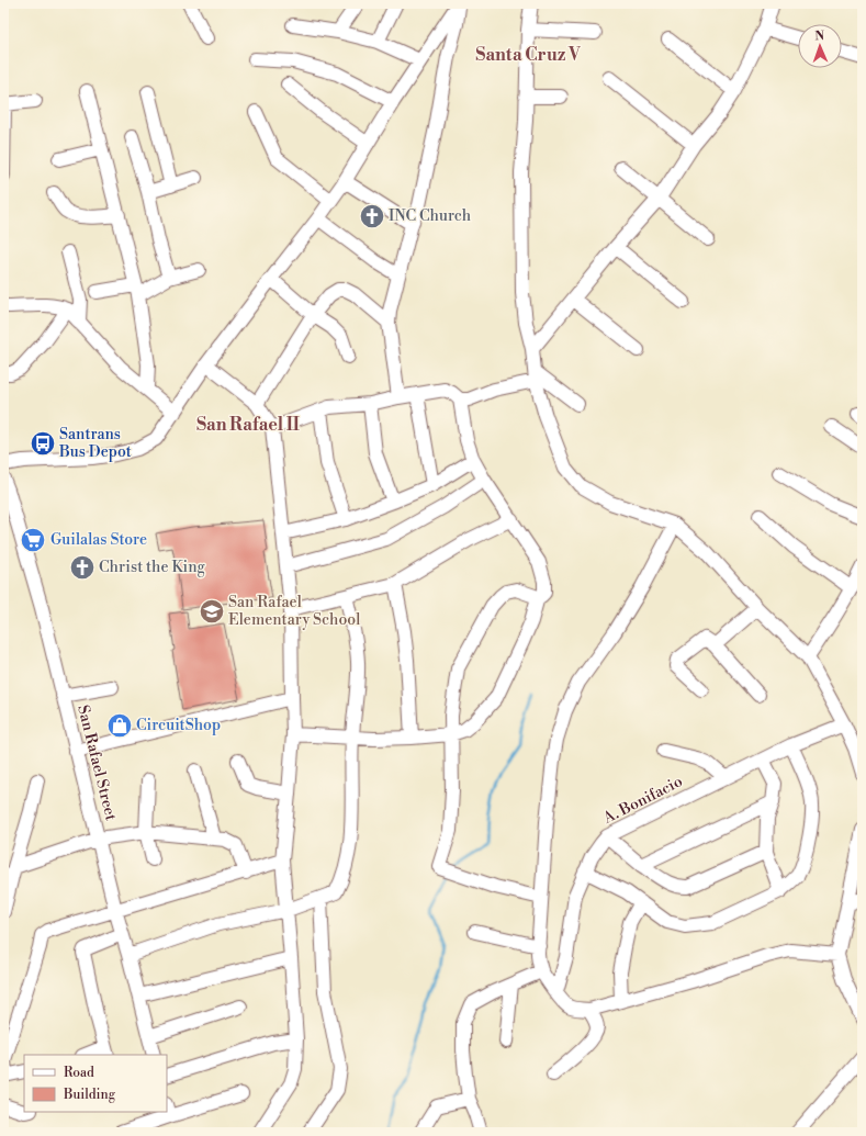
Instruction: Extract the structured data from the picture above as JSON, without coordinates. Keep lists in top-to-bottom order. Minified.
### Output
{"streets":{"street":["San Rafael Street","A. Bonifacio"]},"districts":["Santa Cruz V","San Rafael II"],"places":{"church":["INC Church","Christ the King"],"bus stop":["Santrans Bus Depot"],"supermarket":["Guilalas Store"],"school or university":["San Rafael Elementary School"],"shop":["CircuitShop"]},"legend":["Road","Building"],"north":"top"}
